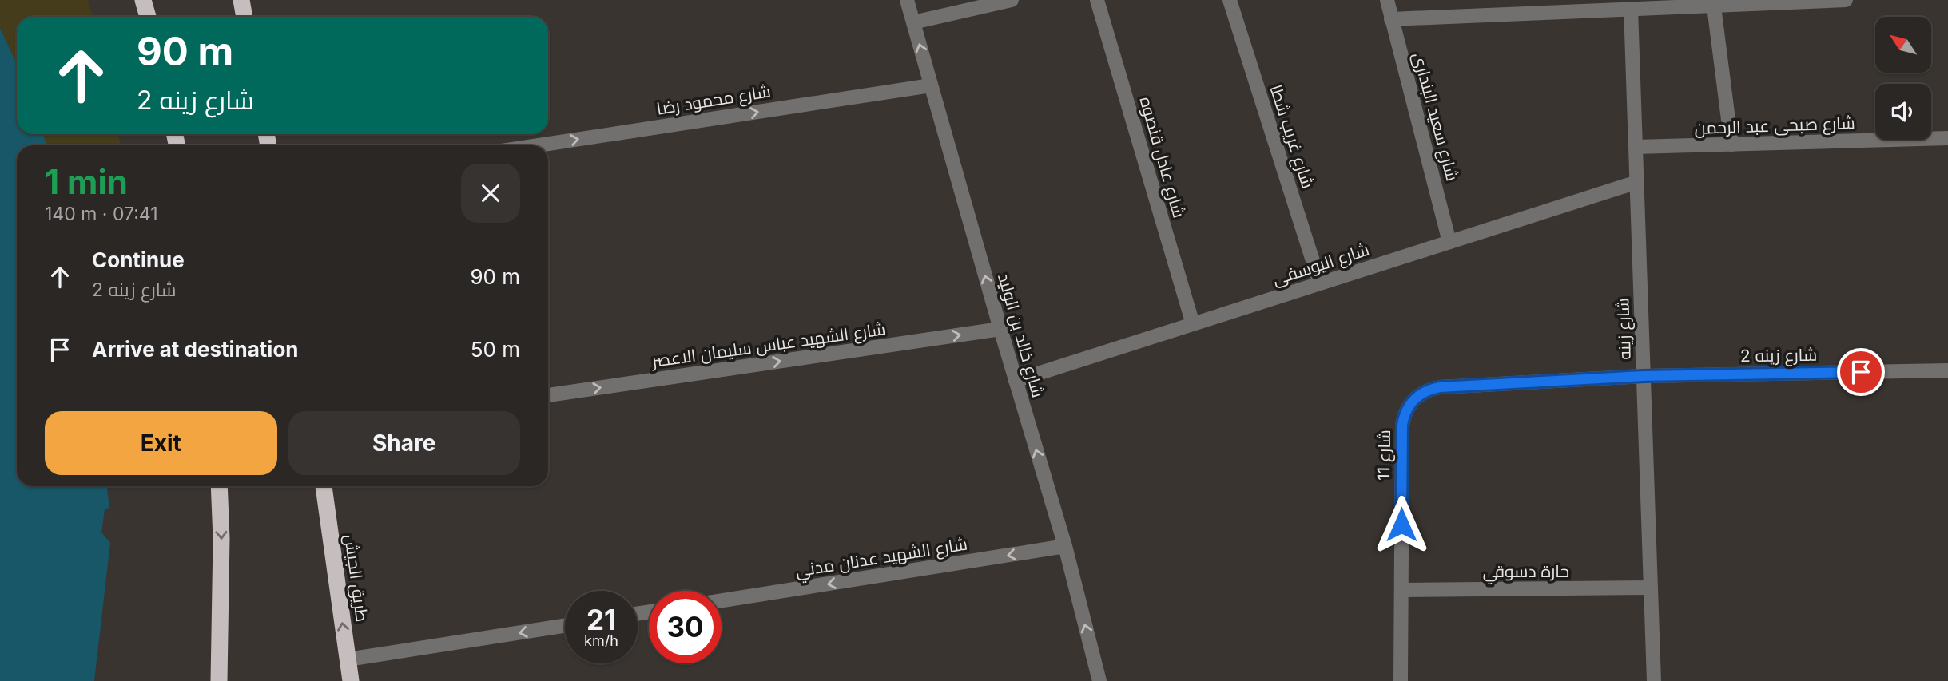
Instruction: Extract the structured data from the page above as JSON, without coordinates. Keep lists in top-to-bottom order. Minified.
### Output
{"streets":{"highway":["طريق الجيش"],"street":["شارع محمود رضا","شارع سعيد البندارى","شارع صبحى عبد الرحمن","شارع غريب شطا","شارع عادل قنصوه","شارع اليوسفى","شارع زينه","شارع خالد بن الوليد","شارع الشهيد عباس سليمان الاعصر","شارع زينه 2","شارع 11","شارع الشهيد عدنان مدني","حارة دسوقي"]},"crossings":[["شارع محمود رضا","شارع خالد بن الوليد"],["شارع سعيد البندارى","شارع اليوسفى"],["شارع صبحى عبد الرحمن","شارع زينه"],["شارع غريب شطا","شارع اليوسفى"],["شارع عادل قنصوه","شارع اليوسفى"],["شارع اليوسفى","شارع زينه"],["شارع اليوسفى","شارع خالد بن الوليد"],["شارع زينه","شارع زينه 2"],["شارع زينه","شارع 11"],["شارع زينه","حارة دسوقي"],["شارع خالد بن الوليد","شارع الشهيد عباس سليمان الاعصر"],["شارع خالد بن الوليد","شارع الشهيد عدنان مدني"],["شارع زينه 2","شارع 11"],["شارع 11","حارة دسوقي"]],"one_way":["شارع محمود رضا","شارع خالد بن الوليد","شارع الشهيد عباس سليمان الاعصر","شارع الشهيد عدنان مدني"],"north":"top left","page":{"turn":["90 m","شارع زينه 2"],"heading":["1 min","140 m · 07:41"],"list":[{"name":"Continue","note":"شارع زينه 2","value":"90 m"},{"name":"Arrive at destination","value":"50 m"}],"buttons":["Exit","Share"],"speed":"21 km/h","limit":"30"}}
